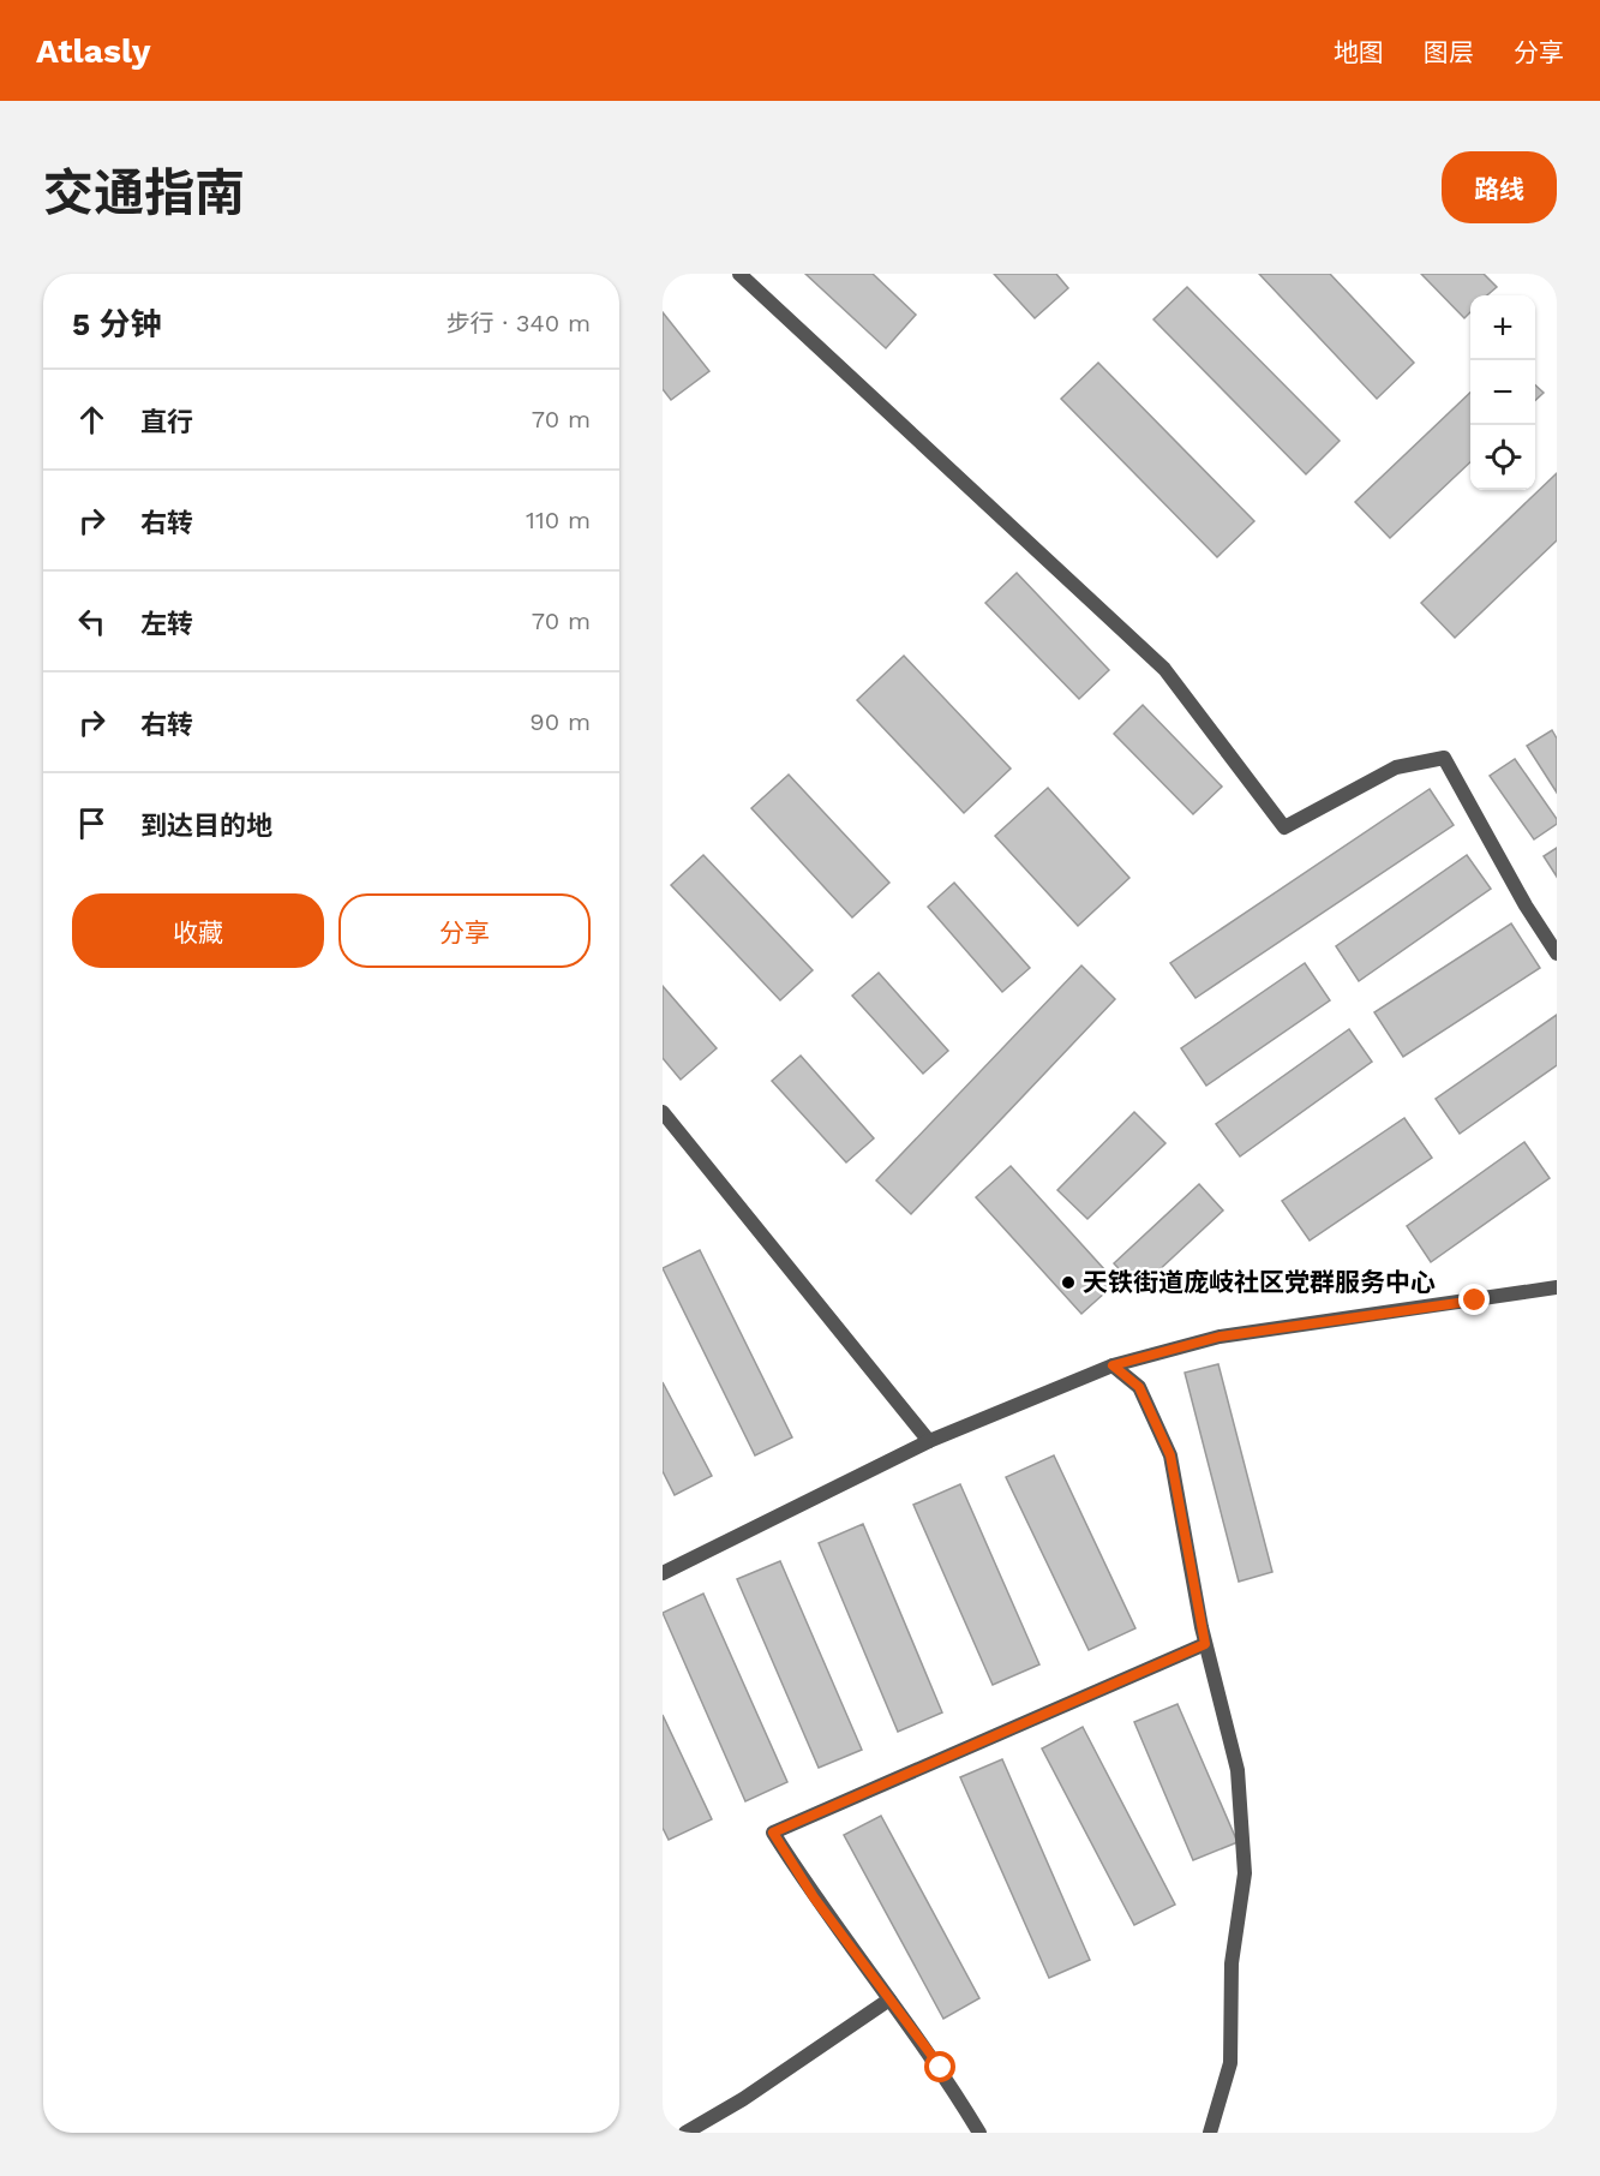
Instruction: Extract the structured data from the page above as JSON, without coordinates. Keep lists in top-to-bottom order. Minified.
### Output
{"places":["天铁街道庞岐社区党群服务中心"],"page":{"header":"Atlasly","nav":["地图","图层","分享"],"title":"交通指南","buttons":["路线",["收藏","分享"]],"heading":["5 分钟","步行 · 340 m"],"map_buttons":["+","−"],"list":[["直行","70 m"],["右转","110 m"],["左转","70 m"],["右转","90 m"],"到达目的地"]}}
